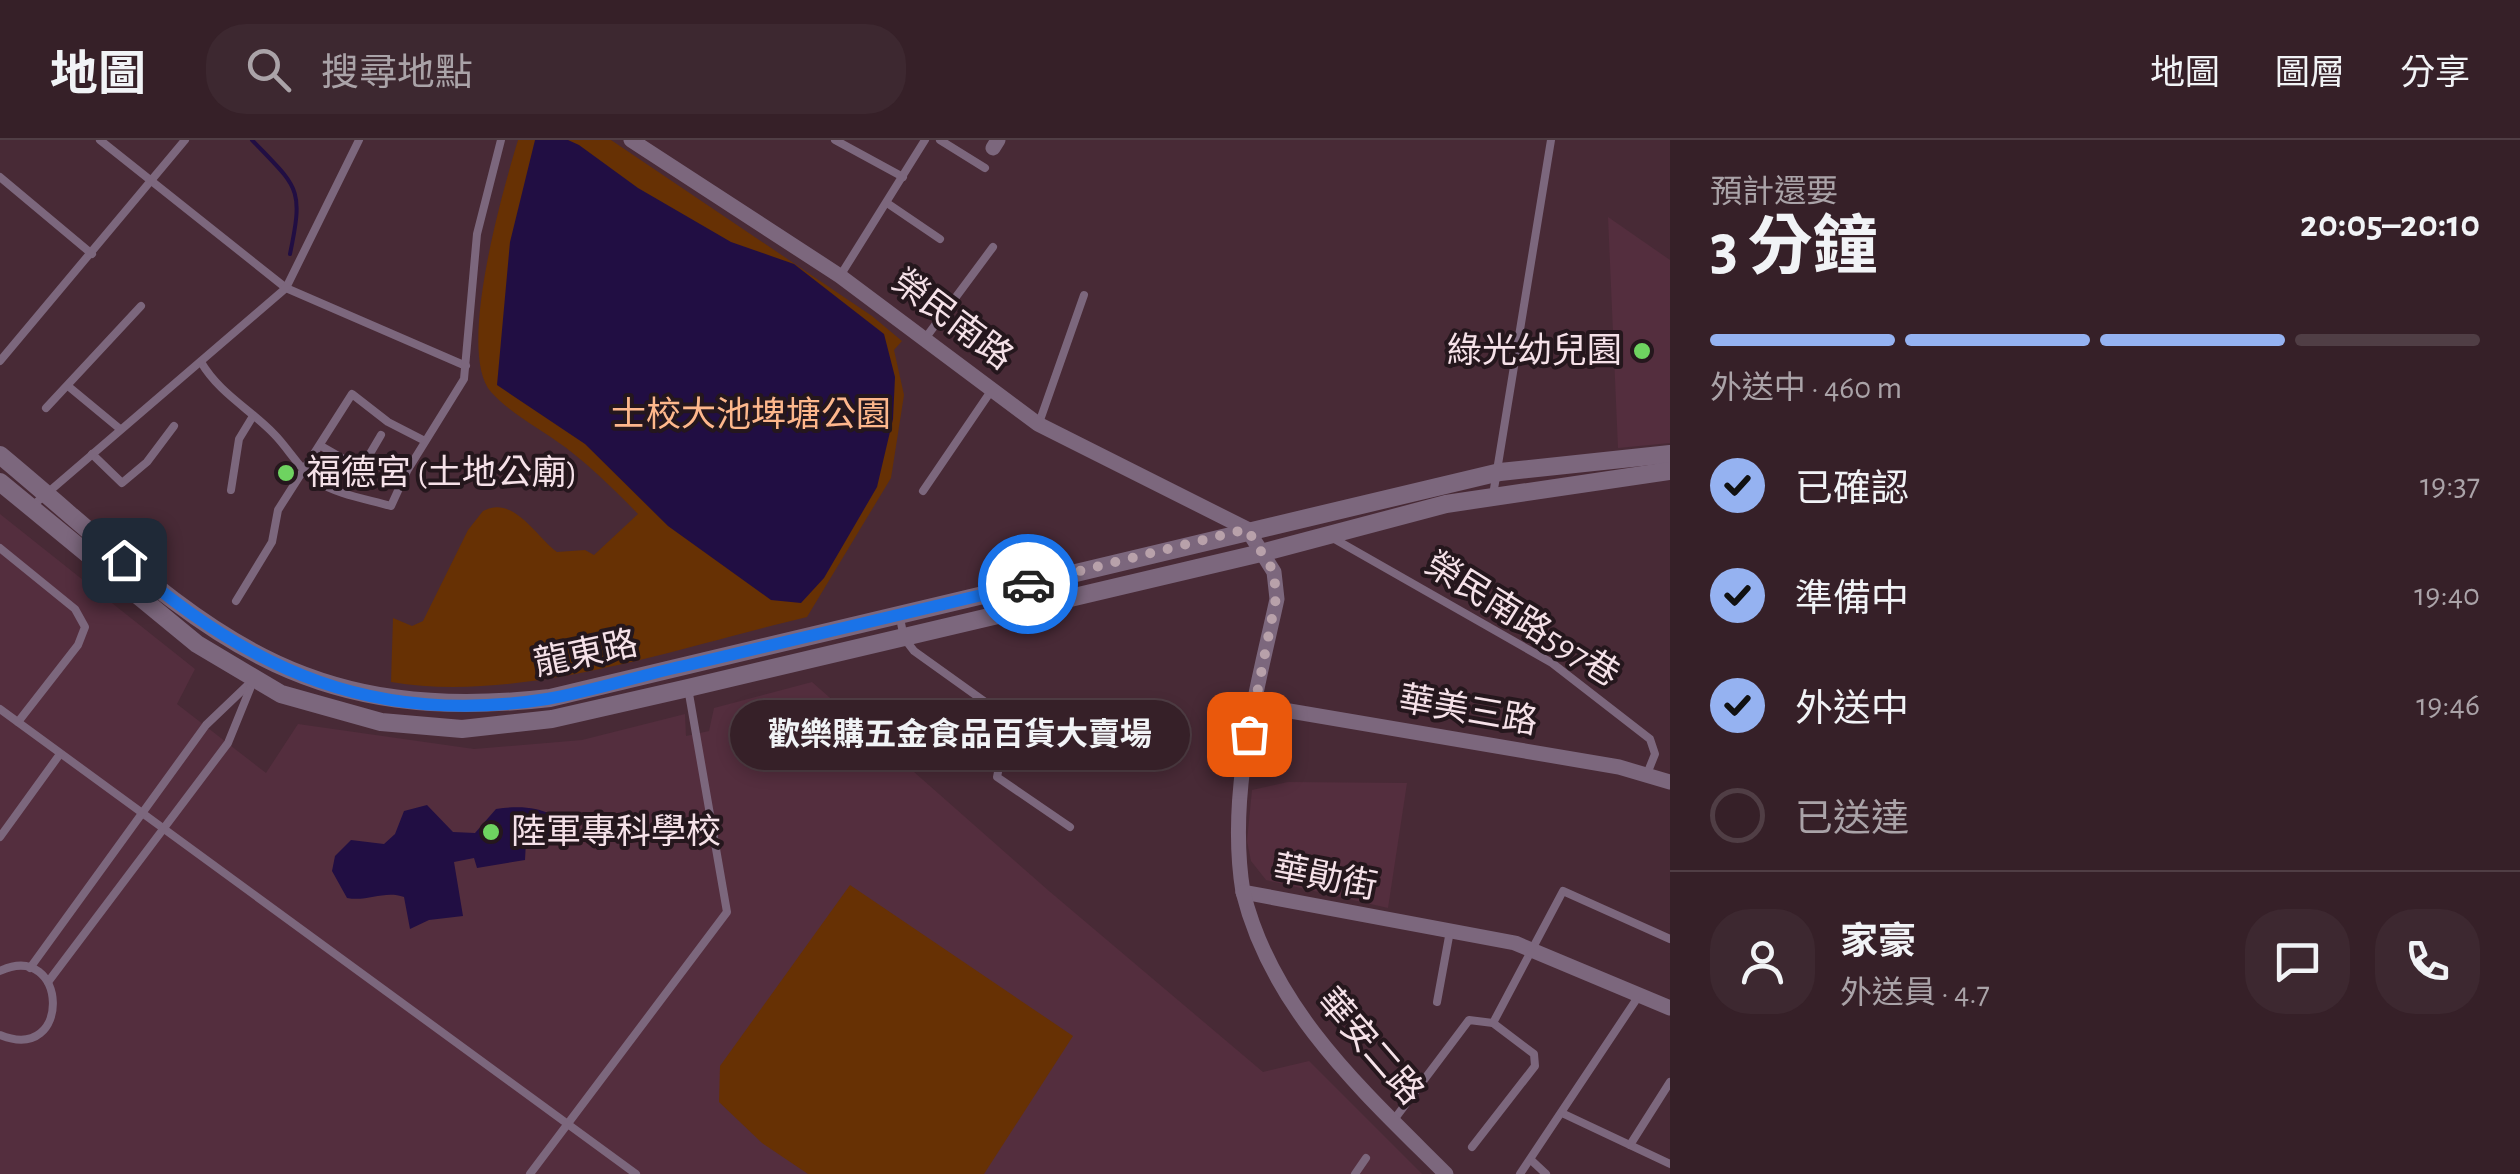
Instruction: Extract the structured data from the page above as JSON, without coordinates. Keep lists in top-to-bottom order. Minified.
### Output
{"streets":{"street":["榮民南路","龍東路","華美三路","華勛街","華安二路"],"lane":["榮民南路597巷"]},"crossings":[["榮民南路","龍東路"],["榮民南路597巷","華美三路"],["龍東路","華勛街"],["華美三路","華勛街"],["華勛街","華安二路"]],"parks":["士校大池埤塘公園"],"places":["綠光幼兒園","福德宮 (土地公廟)","歡樂購五金食品百貨大賣場","陸軍專科學校"],"page":{"header":"地圖","search":"搜尋地點","nav":["地圖","圖層","分享"],"heading":["3 分鐘","預計還要","20:05–20:10"],"panel":["家豪","外送員 · 4.7"],"bar":"外送中 · 460 m","list":[["已確認","19:37"],["準備中","19:40"],["外送中","19:46"],"已送達"],"bubble":"歡樂購五金食品百貨大賣場"}}
